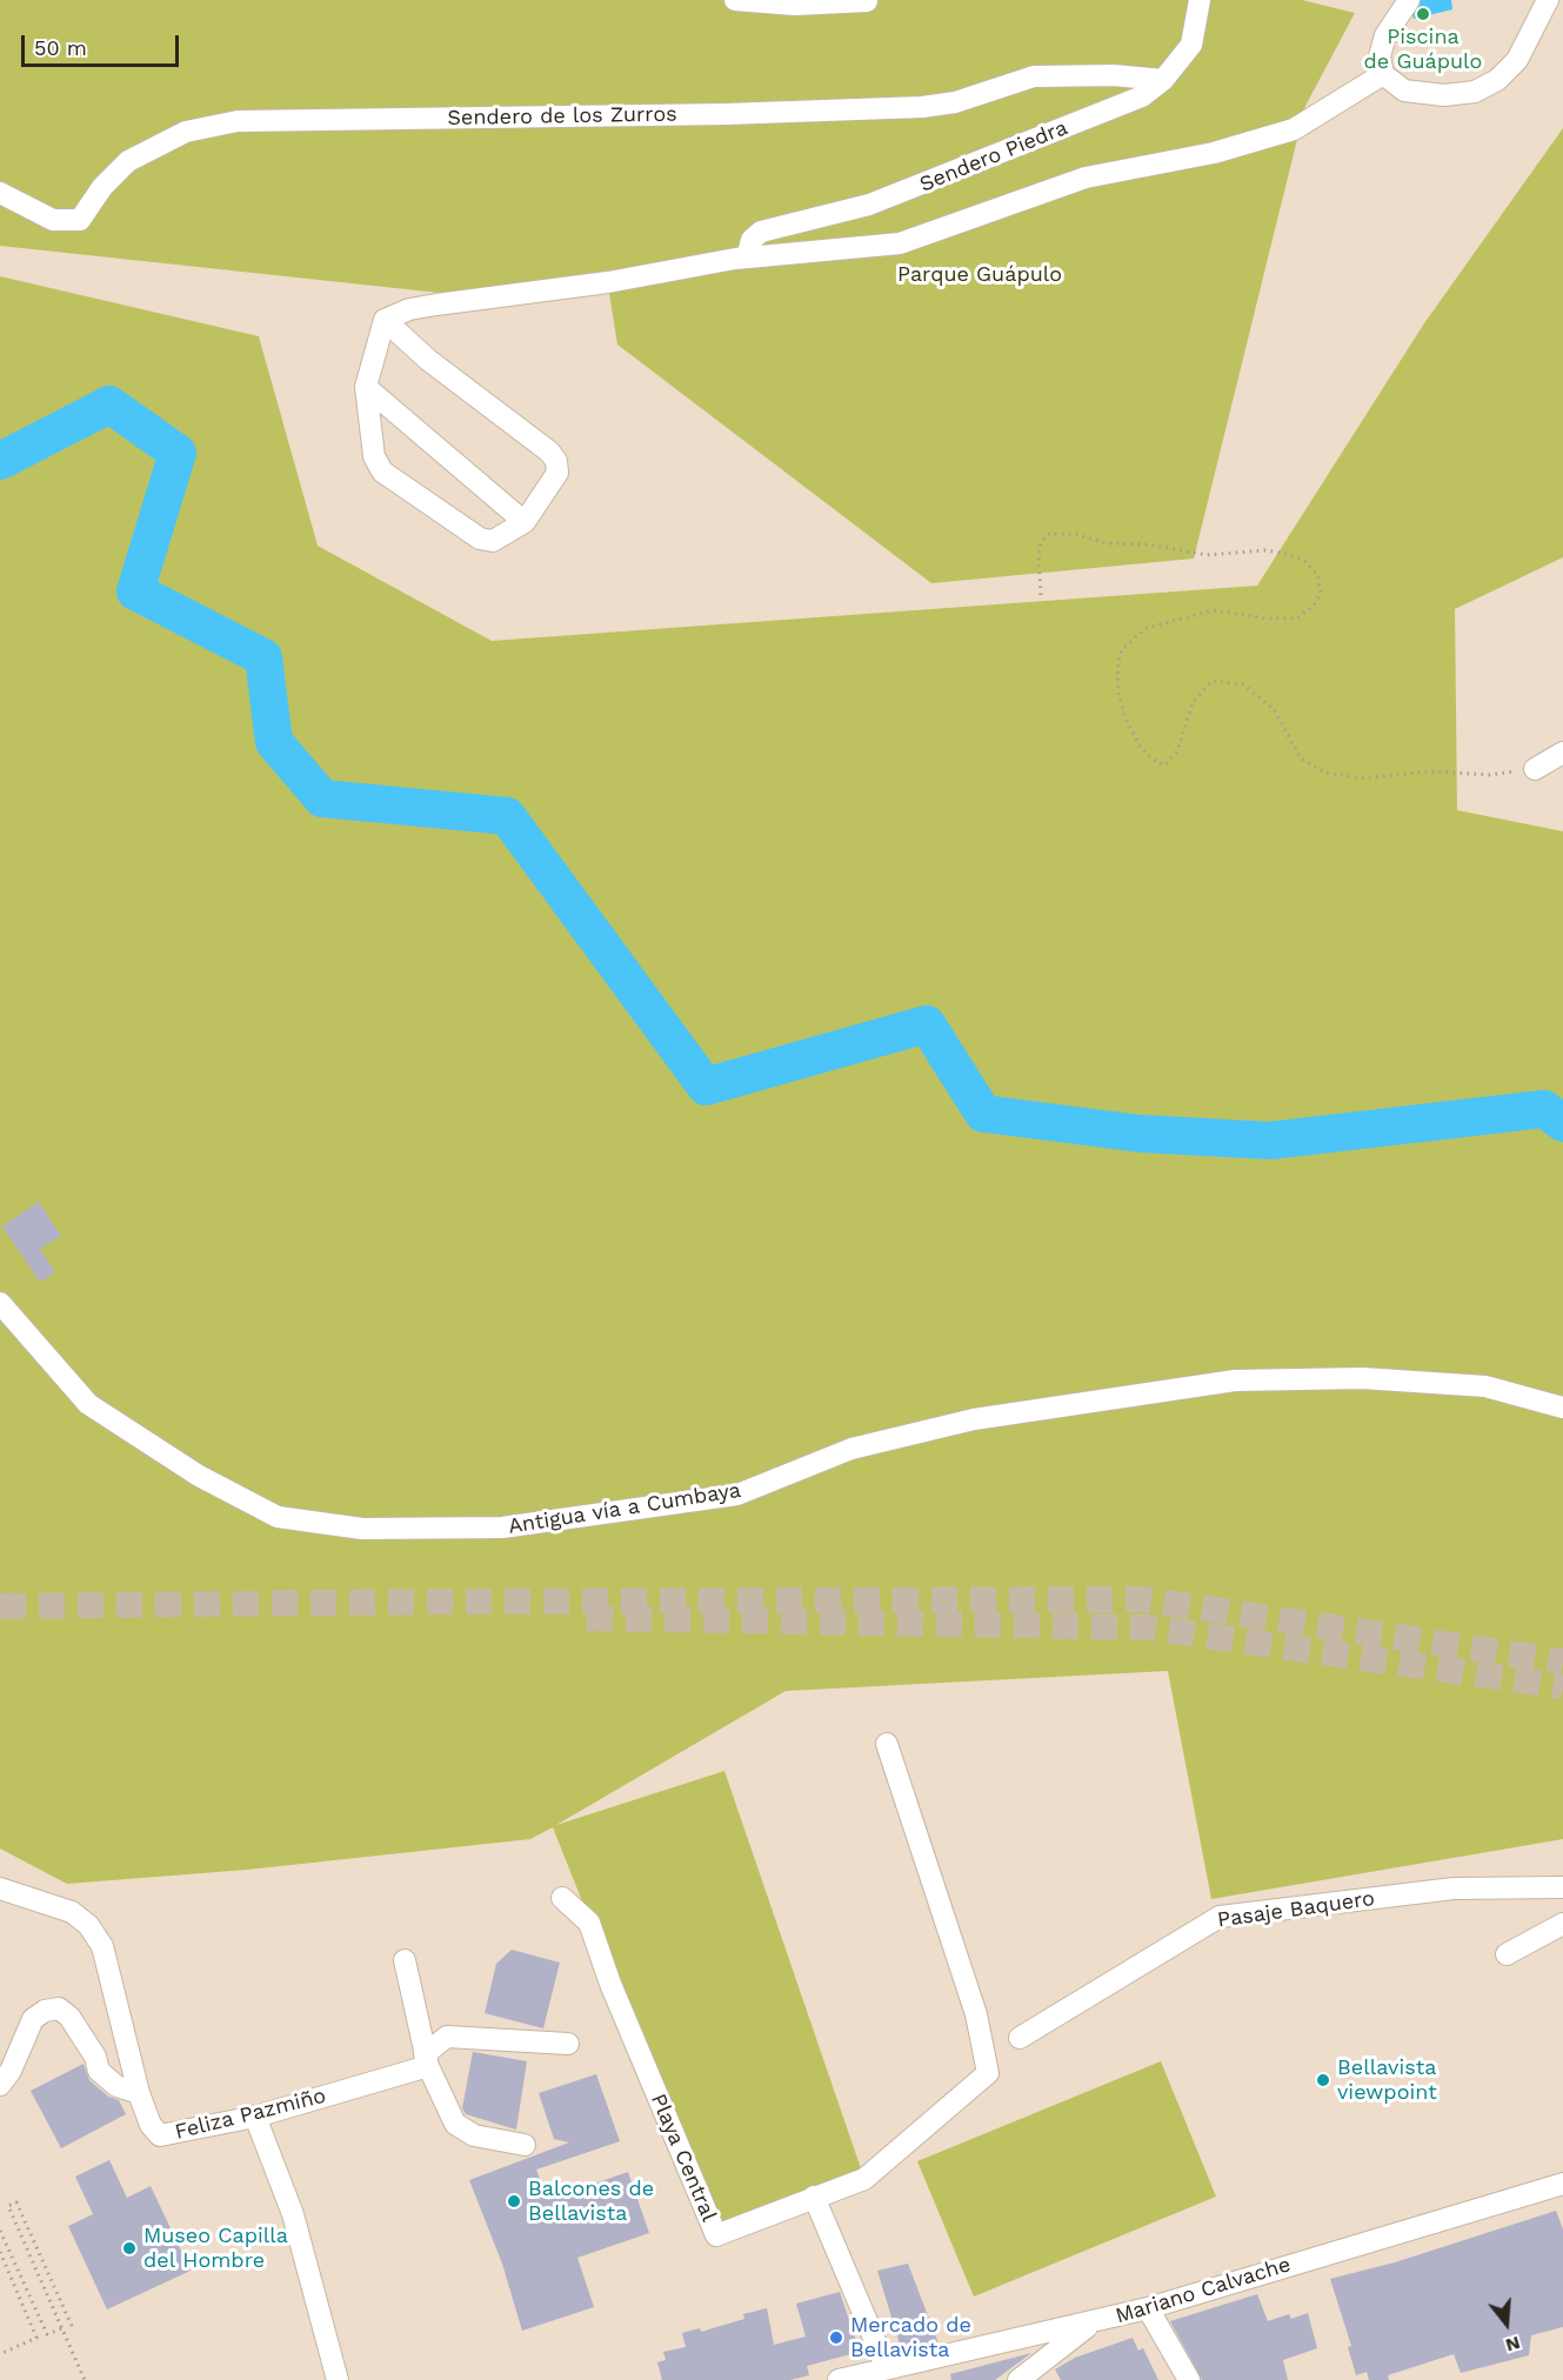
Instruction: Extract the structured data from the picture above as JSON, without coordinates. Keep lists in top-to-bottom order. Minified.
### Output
{"streets":{"street":["Sendero de los Zurros","Sendero Piedra","Antigua vía a Cumbaya","Pasaje Baquero","Feliza Pazmiño","Playa Central","Mariano Calvache"]},"crossings":[["Sendero de los Zurros","Sendero Piedra"]],"parks":["Parque Guápulo"],"places":["Piscina de Guápulo","Bellavista viewpoint","Balcones de Bellavista","Museo Capilla del Hombre","Mercado de Bellavista"],"scale_bar":"50 m","north":"bottom"}
